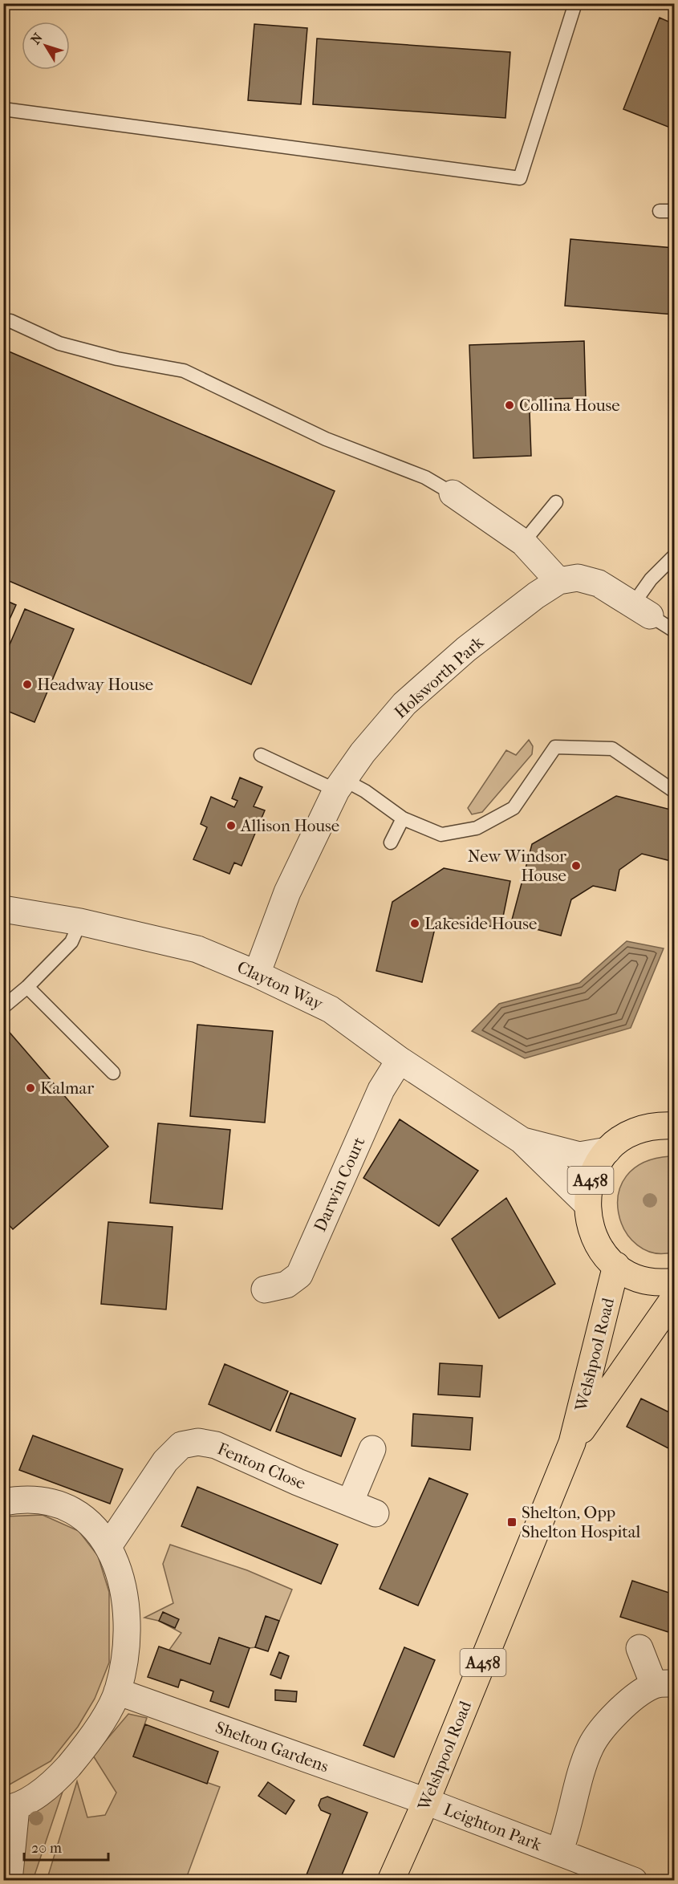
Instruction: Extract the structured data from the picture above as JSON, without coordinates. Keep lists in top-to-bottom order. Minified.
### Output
{"streets":{"main road":["A458","Welshpool Road"],"street":["Holsworth Park","Clayton Way","Darwin Court","Fenton Close","Shelton Gardens","Leighton Park"]},"crossings":[["Holsworth Park","Clayton Way"],["Clayton Way","A458"],["Clayton Way","Darwin Court"],["A458","Welshpool Road"],["Welshpool Road","Shelton Gardens"],["Welshpool Road","Leighton Park"],["Shelton Gardens","Leighton Park"]],"places":{"other":["Collina House","Headway House","Allison House","New Windsor House","Lakeside House","Kalmar"],"transit":["Shelton, Opp Shelton Hospital"]},"scale_bar":"20 m","north":"top left"}
